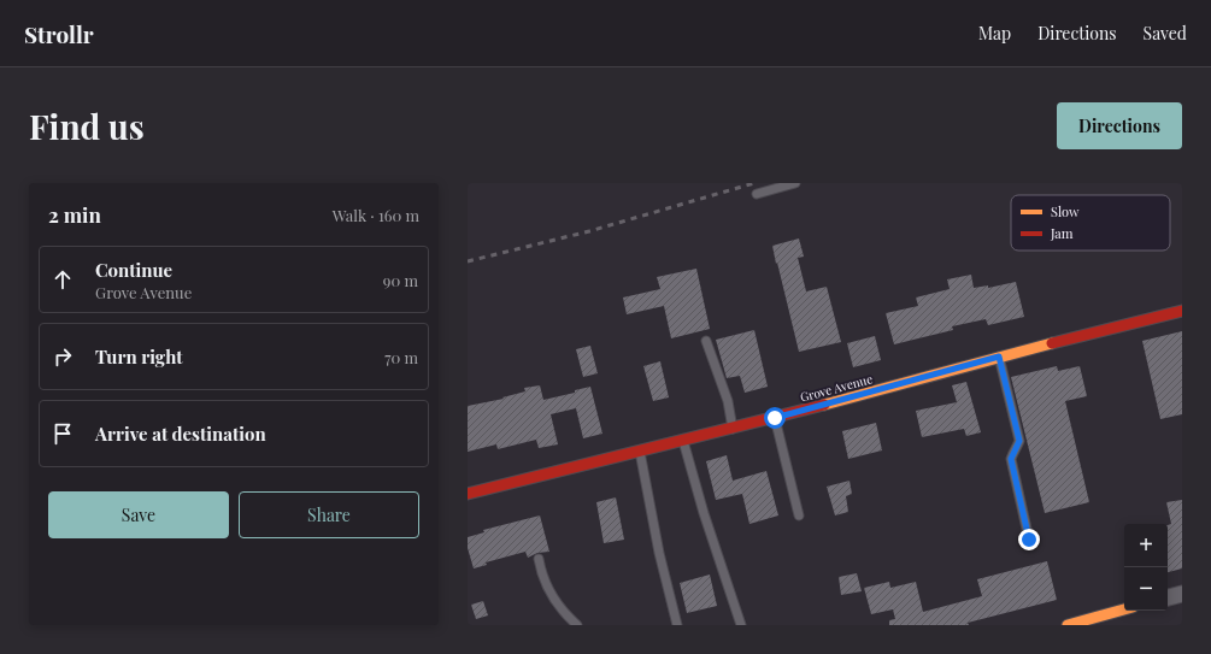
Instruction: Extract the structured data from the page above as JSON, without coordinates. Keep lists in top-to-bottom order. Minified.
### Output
{"streets":{"main road":["Grove Avenue"]},"legend":["Slow","Jam"],"page":{"header":"Strollr","nav":["Map","Directions","Saved"],"buttons":["Directions",["Save","Share"]],"title":"Find us","heading":["2 min","Walk · 160 m"],"list":[["Continue","Grove Avenue","90 m"],["Turn right","70 m"],"Arrive at destination"],"map_buttons":["+","−"]}}
